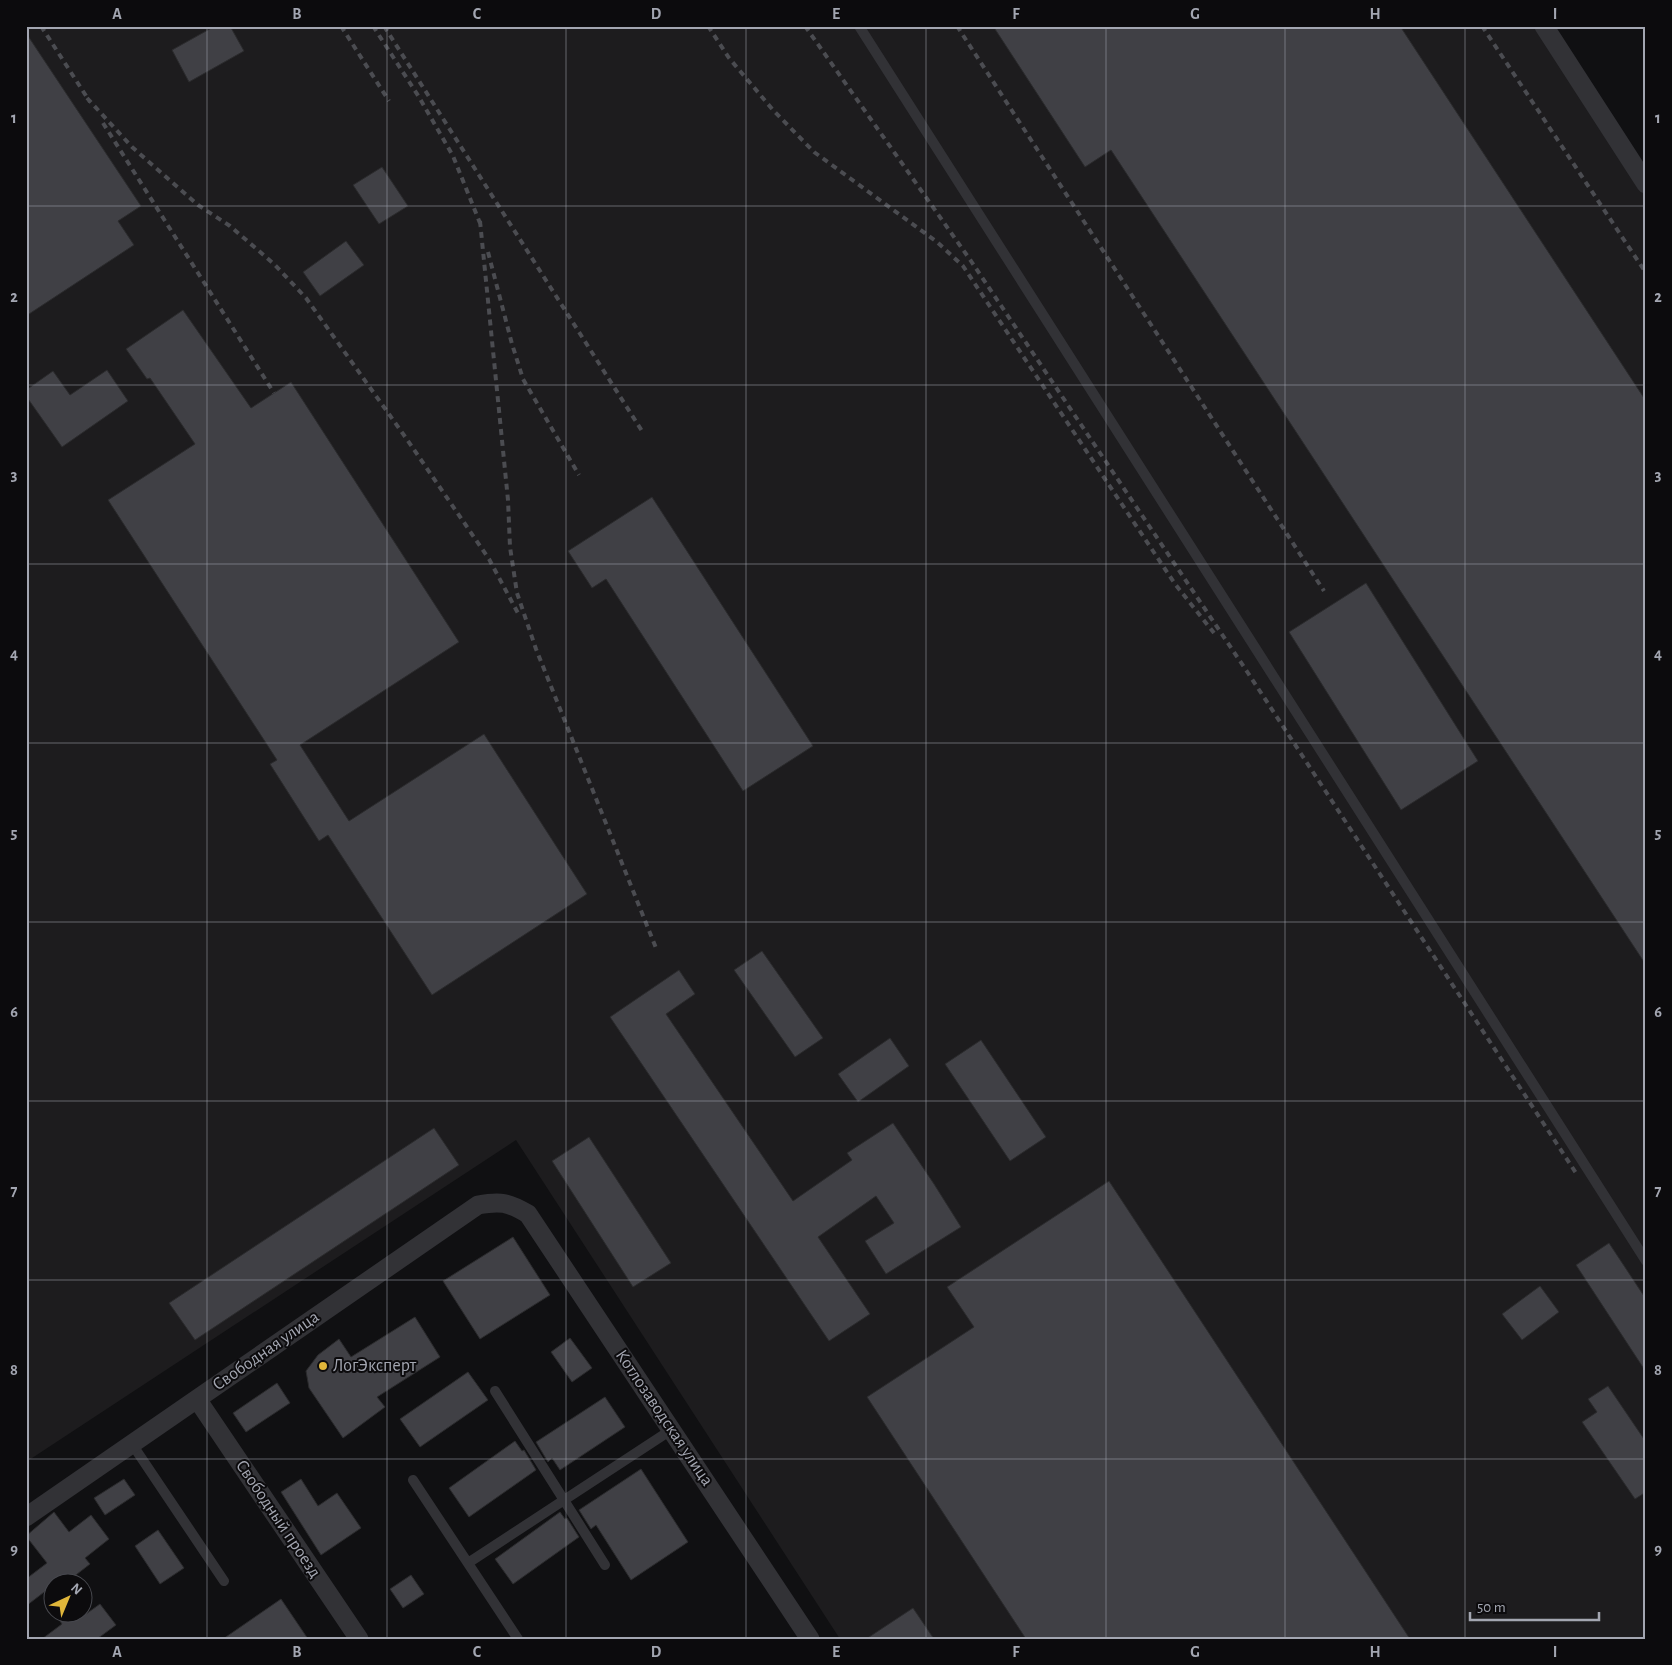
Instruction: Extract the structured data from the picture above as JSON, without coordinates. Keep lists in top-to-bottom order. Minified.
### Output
{"streets":{"street":["Свободная улица","Котлозаводская улица","Свободный проезд"]},"crossings":[["Свободная улица","Котлозаводская улица"],["Свободная улица","Свободный проезд"]],"places":["ЛогЭксперт"],"scale_bar":"50 m","north":"top right","grid":{"columns":["A","B","C","D","E","F","G","H","I"],"rows":["1","2","3","4","5","6","7","8","9"]}}
